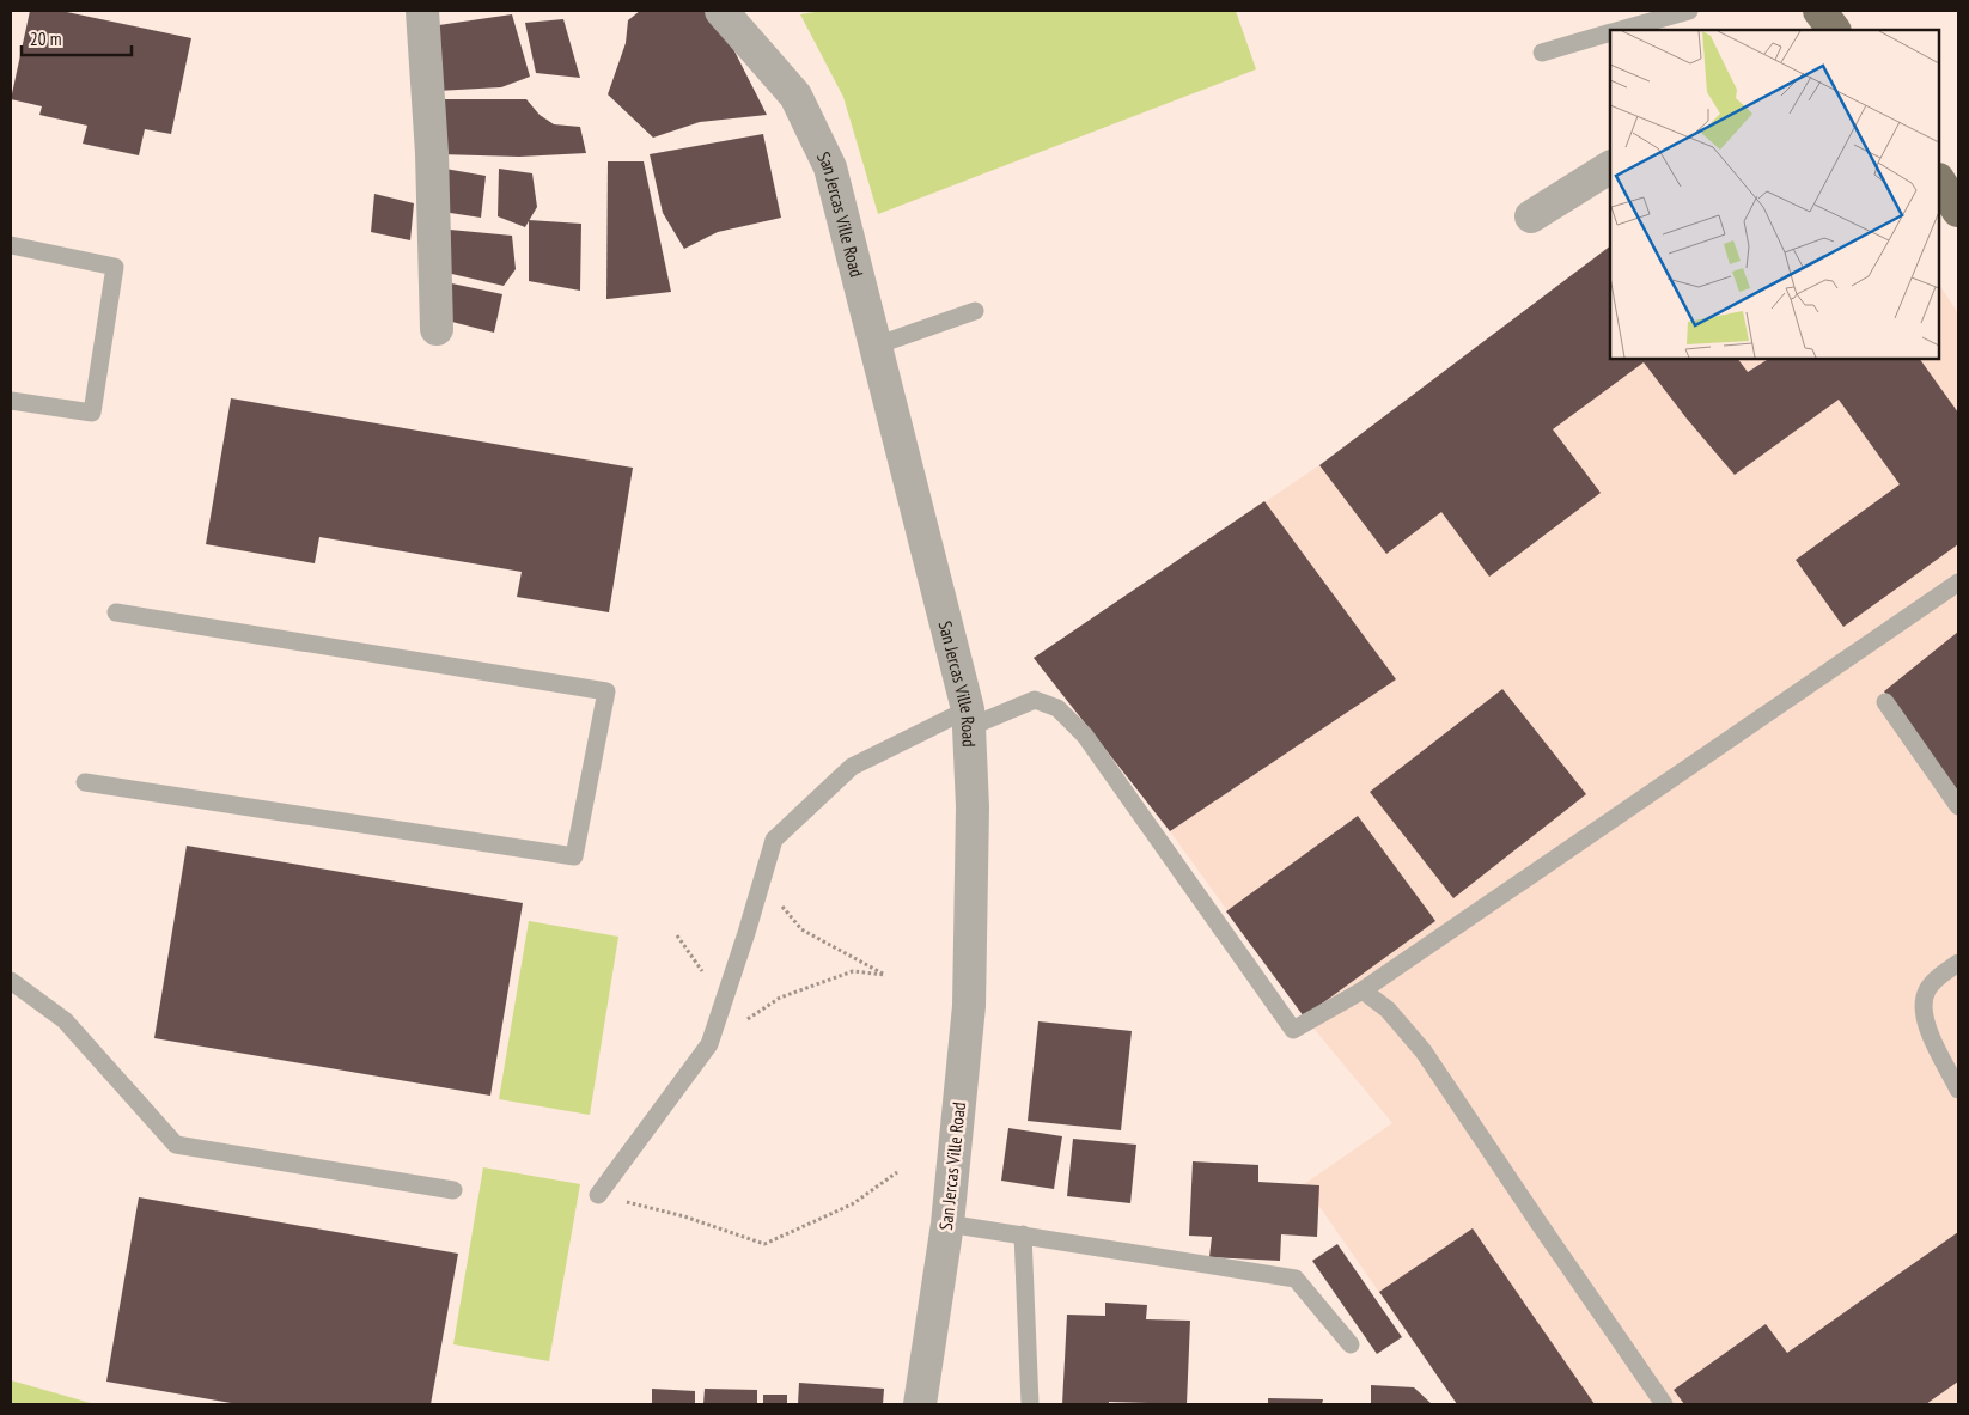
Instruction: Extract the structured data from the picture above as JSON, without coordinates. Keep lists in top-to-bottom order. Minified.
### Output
{"streets":{"street":["San Jercas Ville Road"]},"scale_bar":"20 m"}
